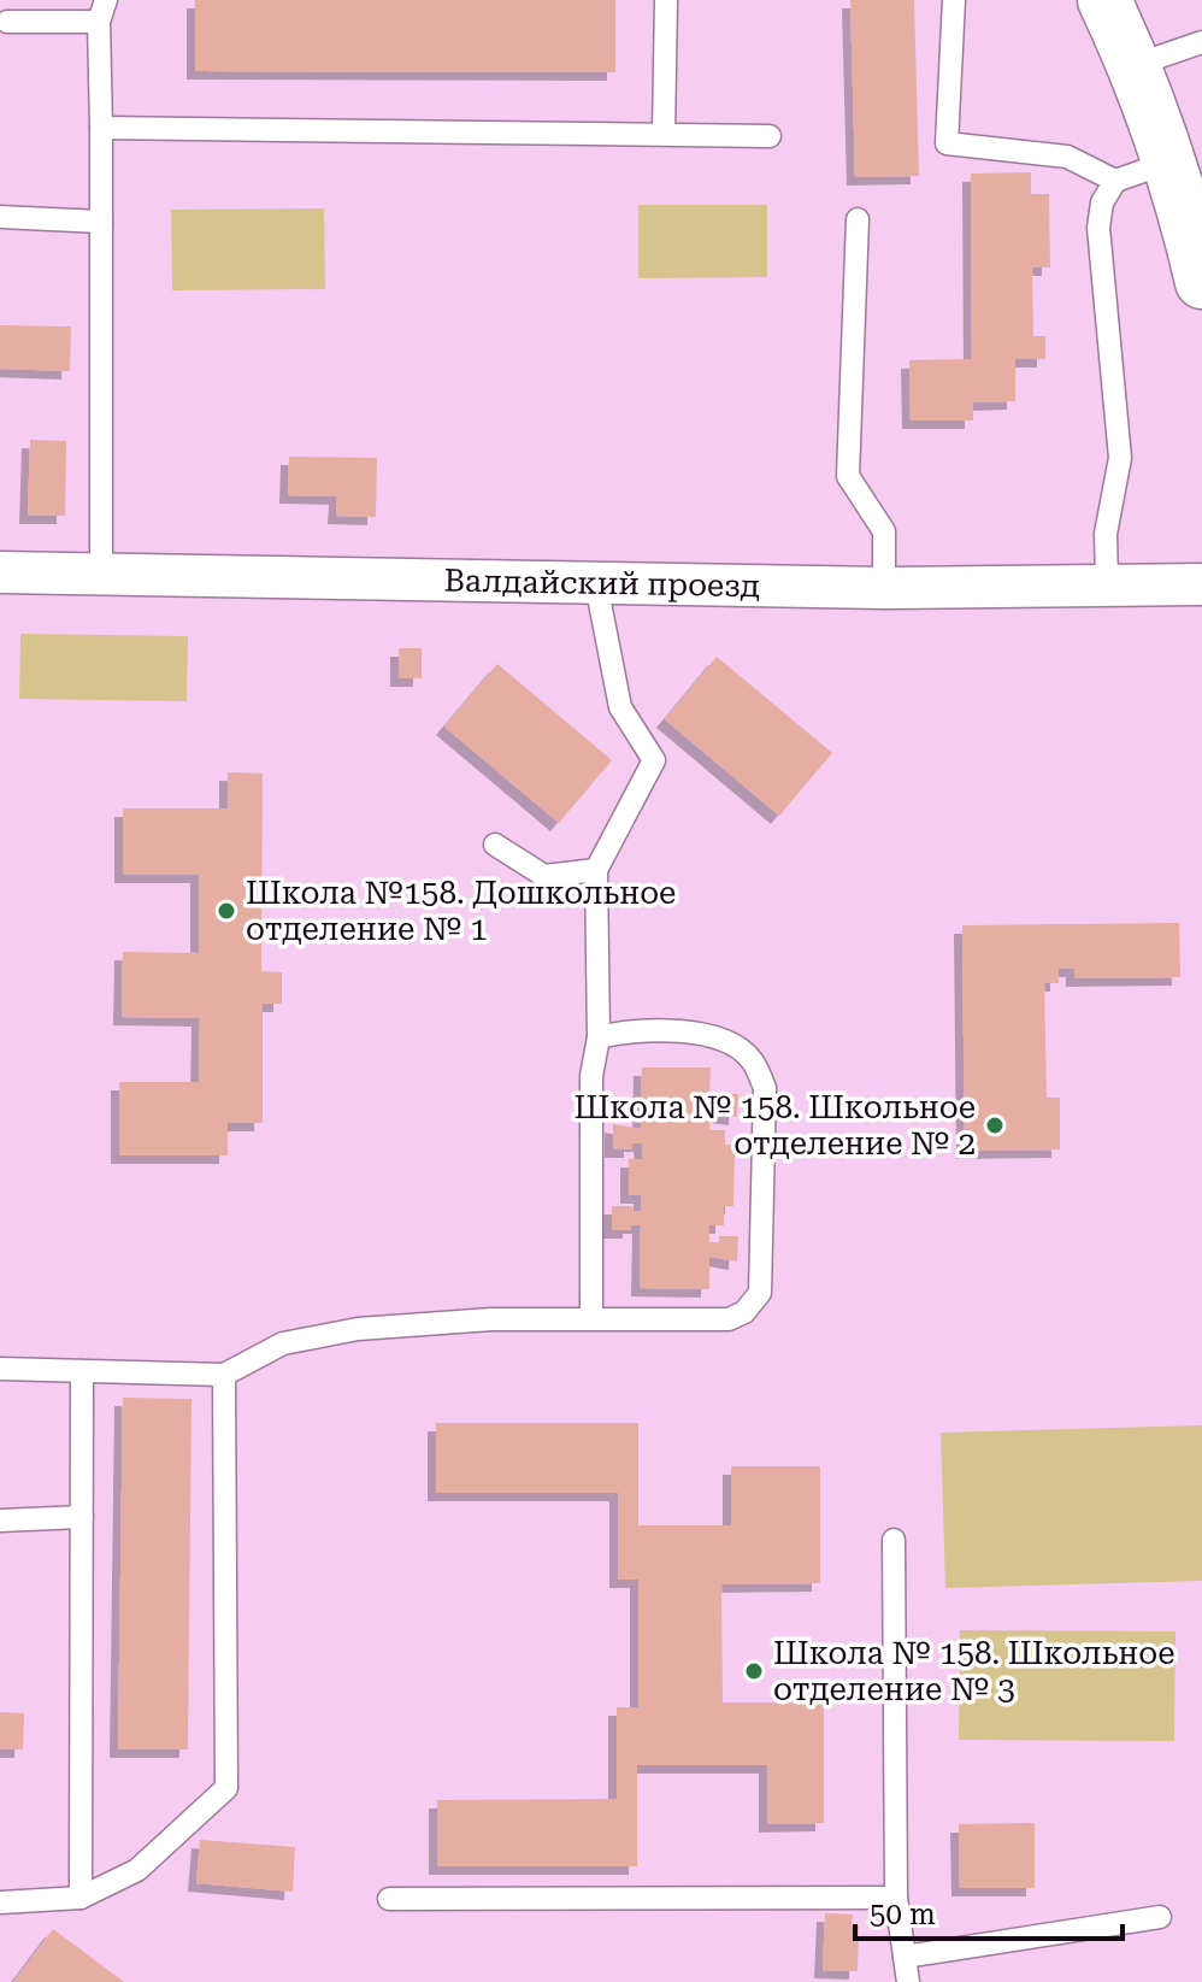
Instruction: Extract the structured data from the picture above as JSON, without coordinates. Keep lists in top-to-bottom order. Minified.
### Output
{"streets":{"street":["Валдайский проезд"]},"places":["Школа №158. Дошкольное отделение № 1","Школа № 158. Школьное отделение № 2","Школа № 158. Школьное отделение № 3"],"scale_bar":"50 m"}
